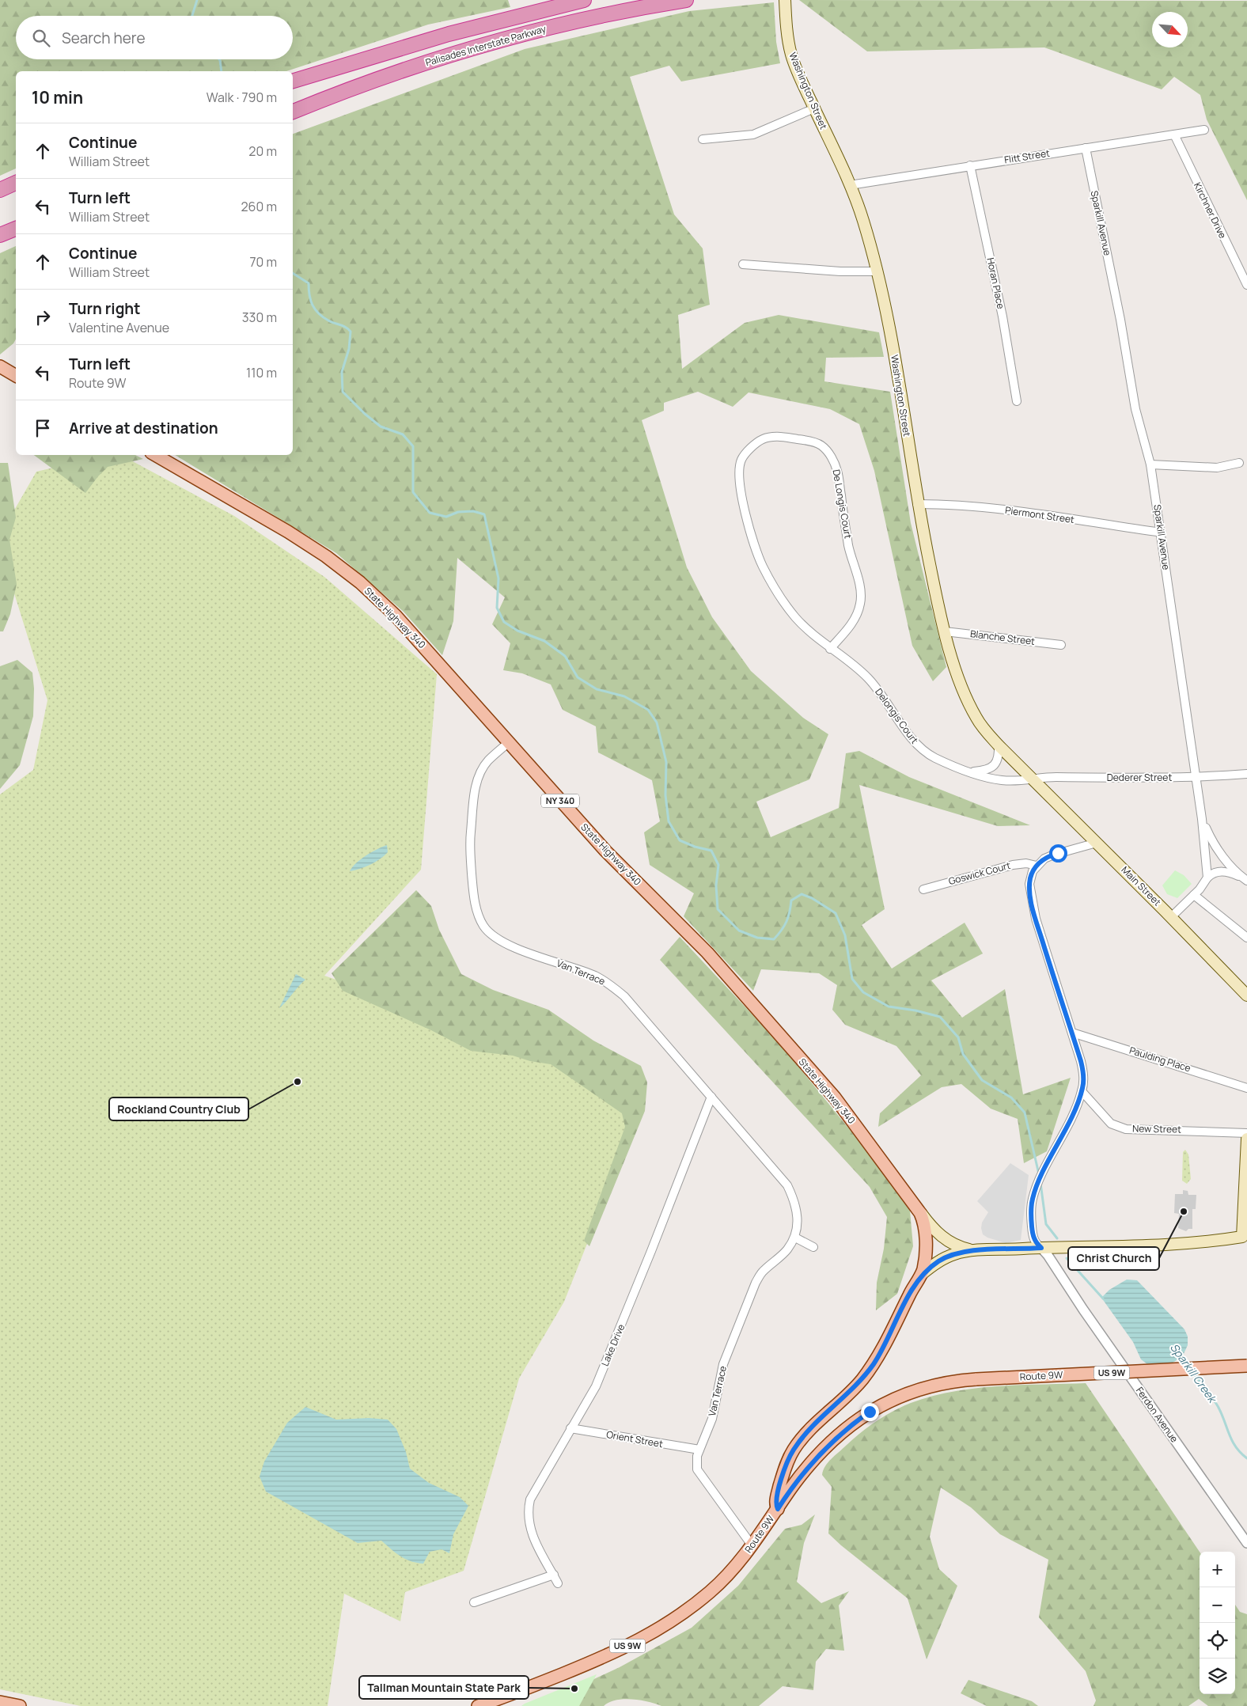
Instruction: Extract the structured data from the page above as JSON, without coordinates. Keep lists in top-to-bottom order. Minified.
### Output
{"streets":{"highway":["Palisades Interstate Parkway"],"main road":["Washington Street","State Highway 340","NY 340","Main Street","US 9W","Route 9W"],"street":["Flitt Street","Kirchner Drive","Sparkill Avenue","Horan Place","De Longis Court","Piermont Street","Blanche Street","Delongis Court","Dederer Street","Goswick Court","Van Terrace","Paulding Place","New Street","Lake Drive","Ferdon Avenue","Orient Street"]},"crossings":[["Washington Street","Flitt Street"],["Washington Street","Piermont Street"],["Washington Street","Blanche Street"],["Washington Street","Delongis Court"],["Washington Street","Dederer Street"],["Washington Street","Main Street"],["Flitt Street","Kirchner Drive"],["Flitt Street","Sparkill Avenue"],["Flitt Street","Horan Place"],["Sparkill Avenue","Piermont Street"],["Sparkill Avenue","Dederer Street"],["De Longis Court","Delongis Court"],["State Highway 340","NY 340"],["State Highway 340","Van Terrace"],["Delongis Court","Dederer Street"],["Delongis Court","Main Street"],["Dederer Street","Main Street"],["NY 340","Ferdon Avenue"],["Van Terrace","Lake Drive"],["Van Terrace","Route 9W"],["Van Terrace","Orient Street"],["Lake Drive","Orient Street"]],"water":["Sparkill Creek"],"places":["Rockland Country Club","Christ Church","Tallman Mountain State Park"],"north":"bottom right","page":{"search":"Search here","heading":["10 min","Walk · 790 m"],"list":[["Continue","William Street","20 m"],["Turn left","William Street","260 m"],["Continue","William Street","70 m"],["Turn right","Valentine Avenue","330 m"],["Turn left","Route 9W","110 m"],"Arrive at destination"],"map_buttons":["+","−"]}}
